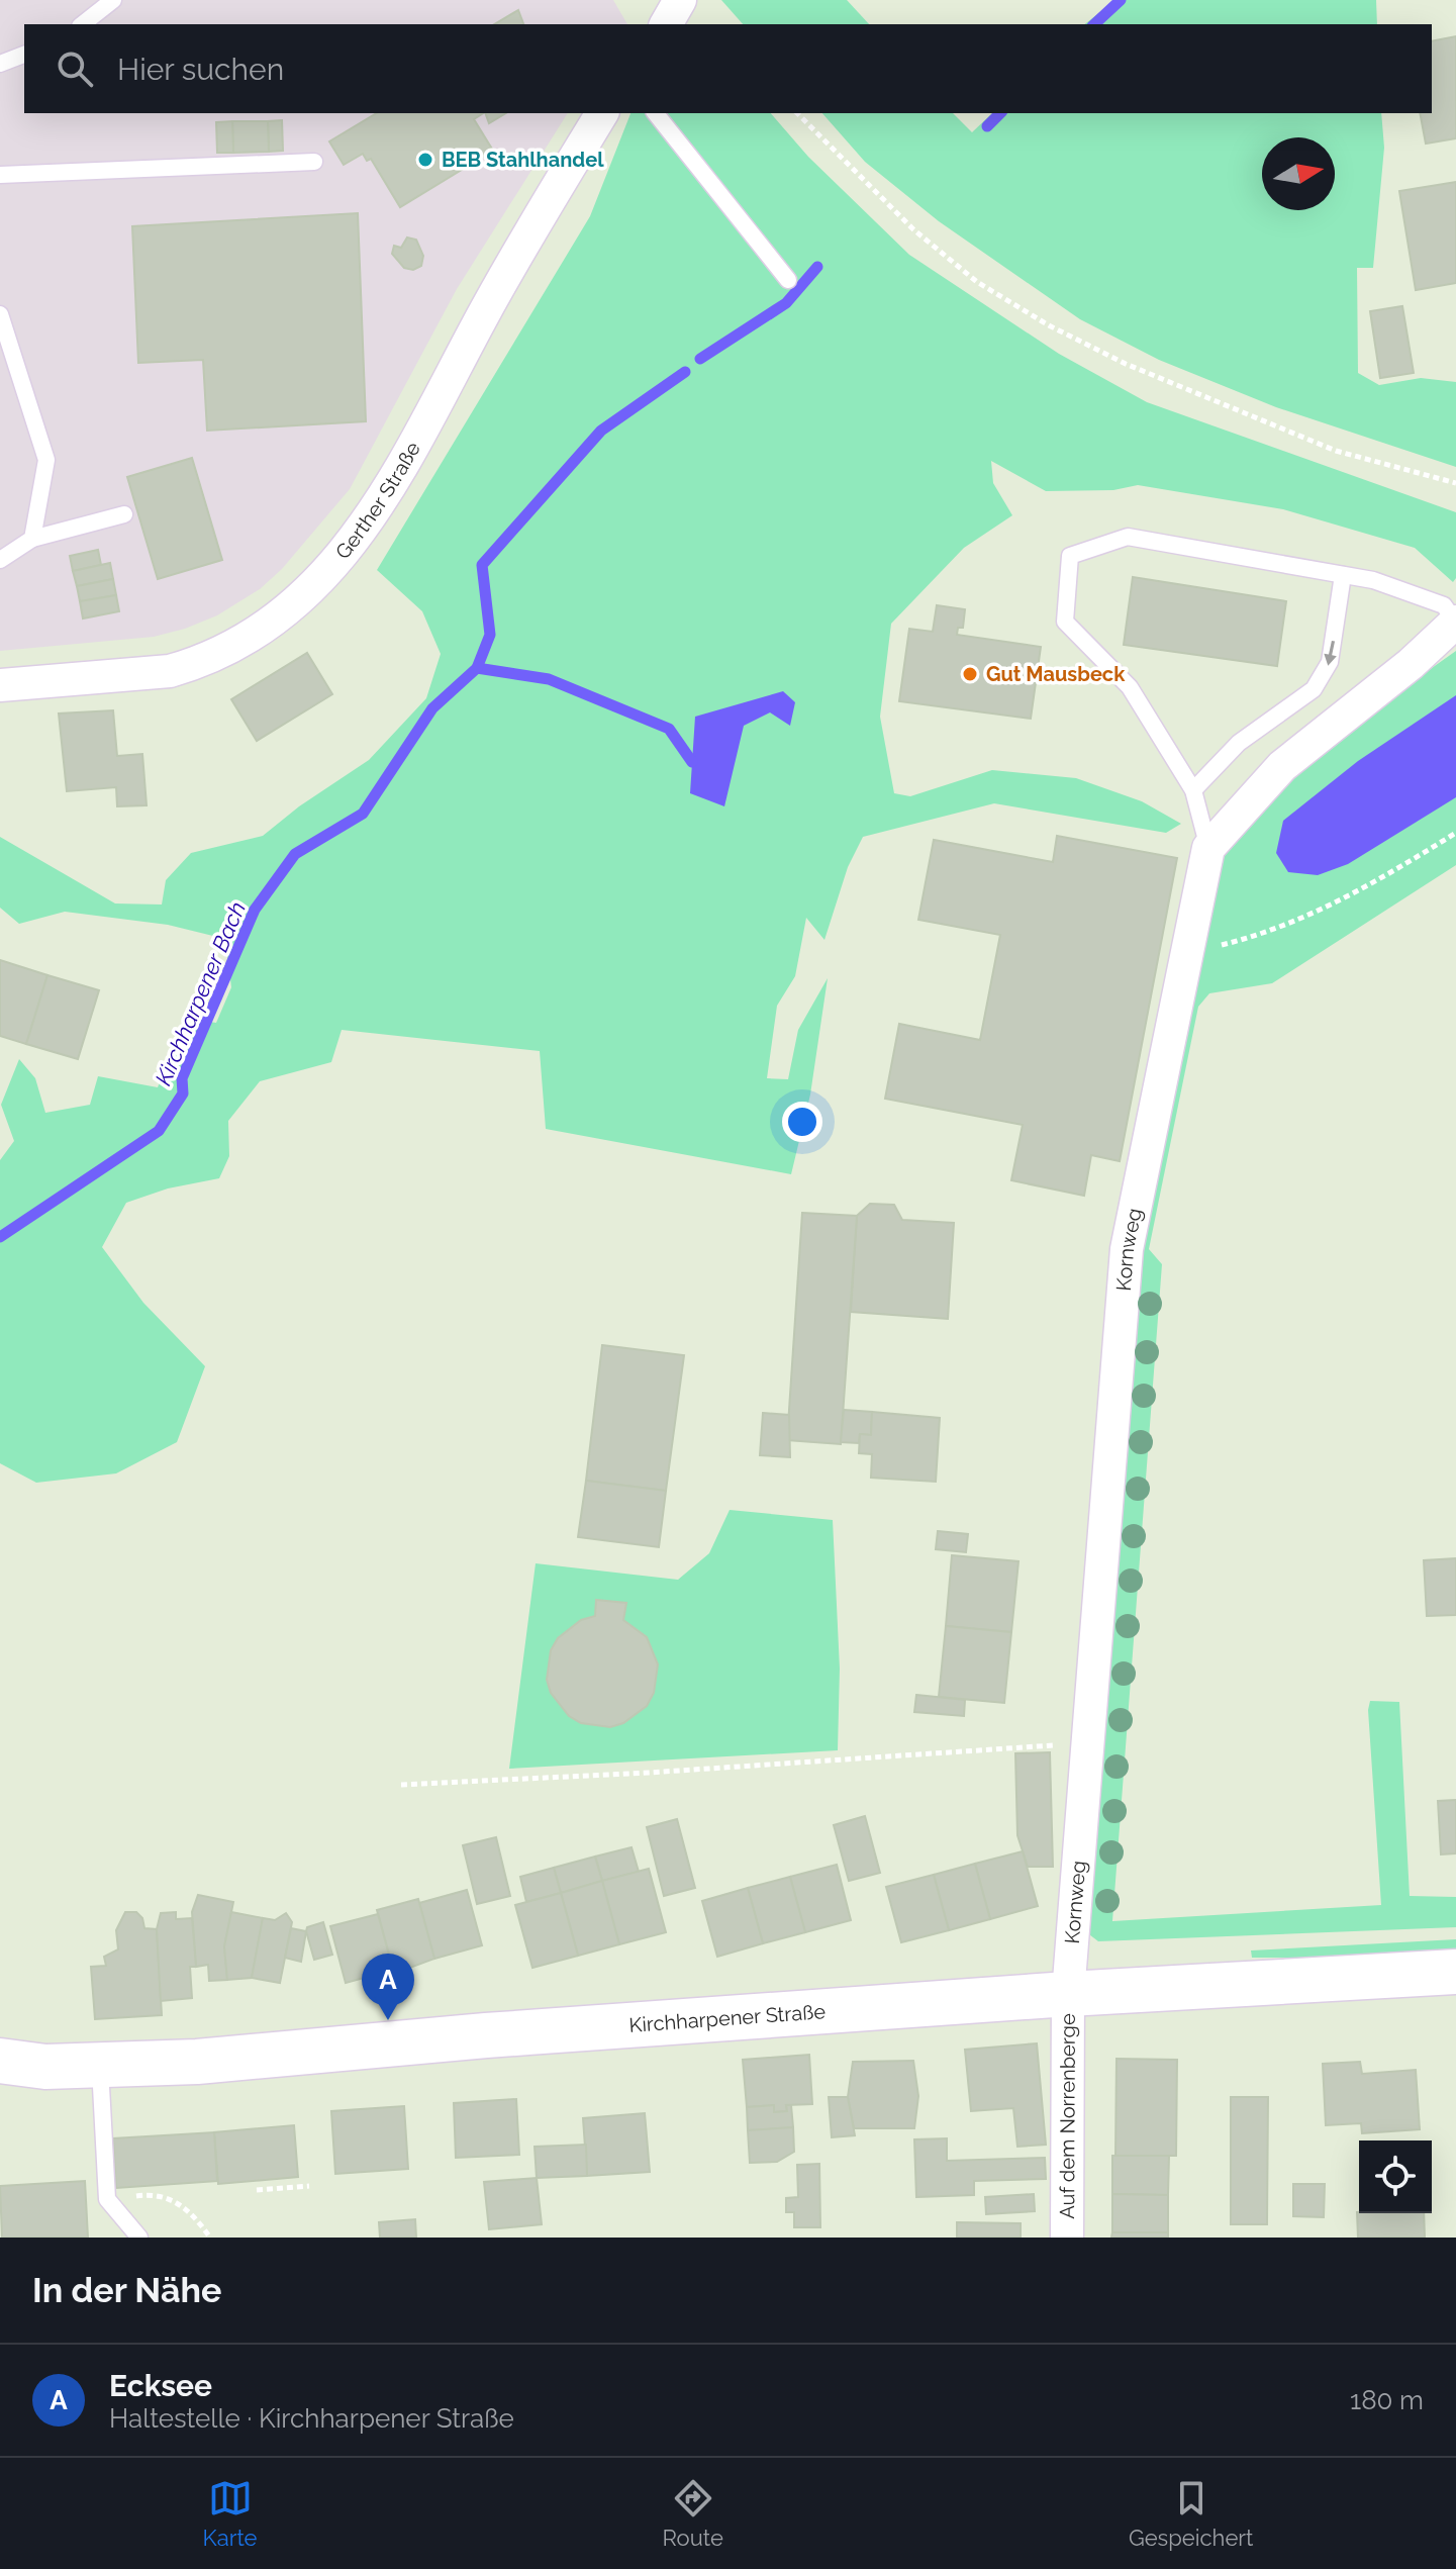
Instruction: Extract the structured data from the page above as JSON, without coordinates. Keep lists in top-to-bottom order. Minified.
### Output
{"streets":{"street":["Gerther Straße","Kornweg","Kirchharpener Straße","Auf dem Norrenberge"]},"crossings":[["Kornweg","Kirchharpener Straße"],["Kornweg","Auf dem Norrenberge"],["Kirchharpener Straße","Auf dem Norrenberge"]],"water":["Kirchharpener Bach"],"places":["BEB Stahlhandel","Gut Mausbeck"],"north":"right","page":{"search":"Hier suchen","pins":"A","heading":"In der Nähe","list":[{"mark":"A","name":"Ecksee","note":"Haltestelle · Kirchharpener Straße","value":"180 m"}],"nav":["Karte","Route","Gespeichert"]}}
